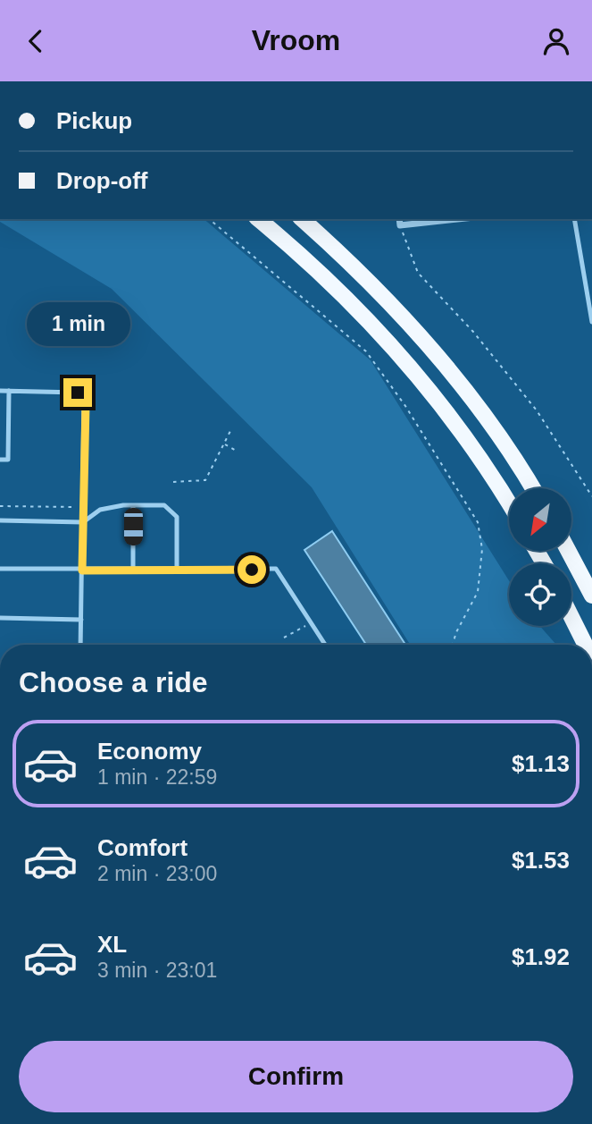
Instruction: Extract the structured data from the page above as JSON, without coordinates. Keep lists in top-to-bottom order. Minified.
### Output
{"north":"bottom left","page":{"header":"Vroom","banner":["Pickup","Drop-off"],"bubble":"1 min","heading":"Choose a ride","list":[{"name":"Economy","note":"1 min · 22:59","value":"$1.13"},{"name":"Comfort","note":"2 min · 23:00","value":"$1.53"},{"name":"XL","note":"3 min · 23:01","value":"$1.92"}],"buttons":"Confirm"}}
